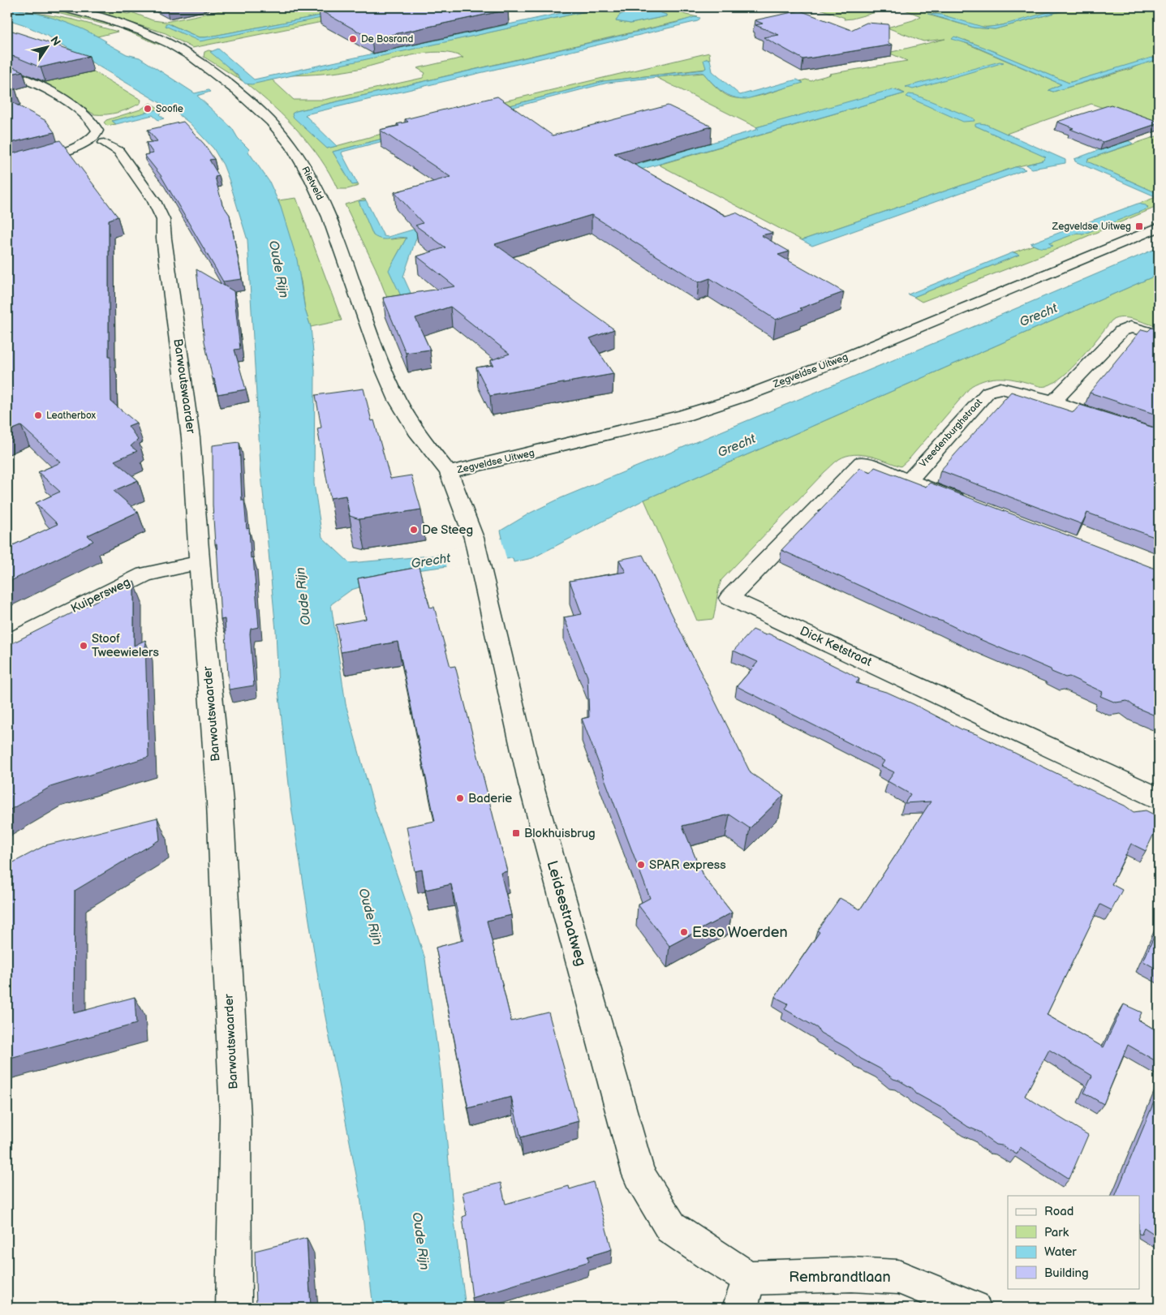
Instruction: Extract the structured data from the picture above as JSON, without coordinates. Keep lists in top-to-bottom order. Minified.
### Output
{"streets":{"street":["Rietveld","Zegveldse Uitweg","Barwoutswaarder","Vreedenburghstraat","Kuipersweg","Dick Ketstraat","Leidsestraatweg","Rembrandtlaan"]},"crossings":[["Rietveld","Zegveldse Uitweg"],["Rietveld","Leidsestraatweg"],["Zegveldse Uitweg","Leidsestraatweg"],["Barwoutswaarder","Kuipersweg"],["Vreedenburghstraat","Dick Ketstraat"],["Leidsestraatweg","Rembrandtlaan"]],"water":["Oude Rijn","Grecht"],"places":{"other":["De Bosrand","Soofie","Leatherbox","De Steeg","Stoof Tweewielers","Baderie","SPAR express","Esso Woerden"],"transit":["Zegveldse Uitweg","Blokhuisbrug"]},"legend":["Road","Park","Water","Building"],"north":"top right"}
